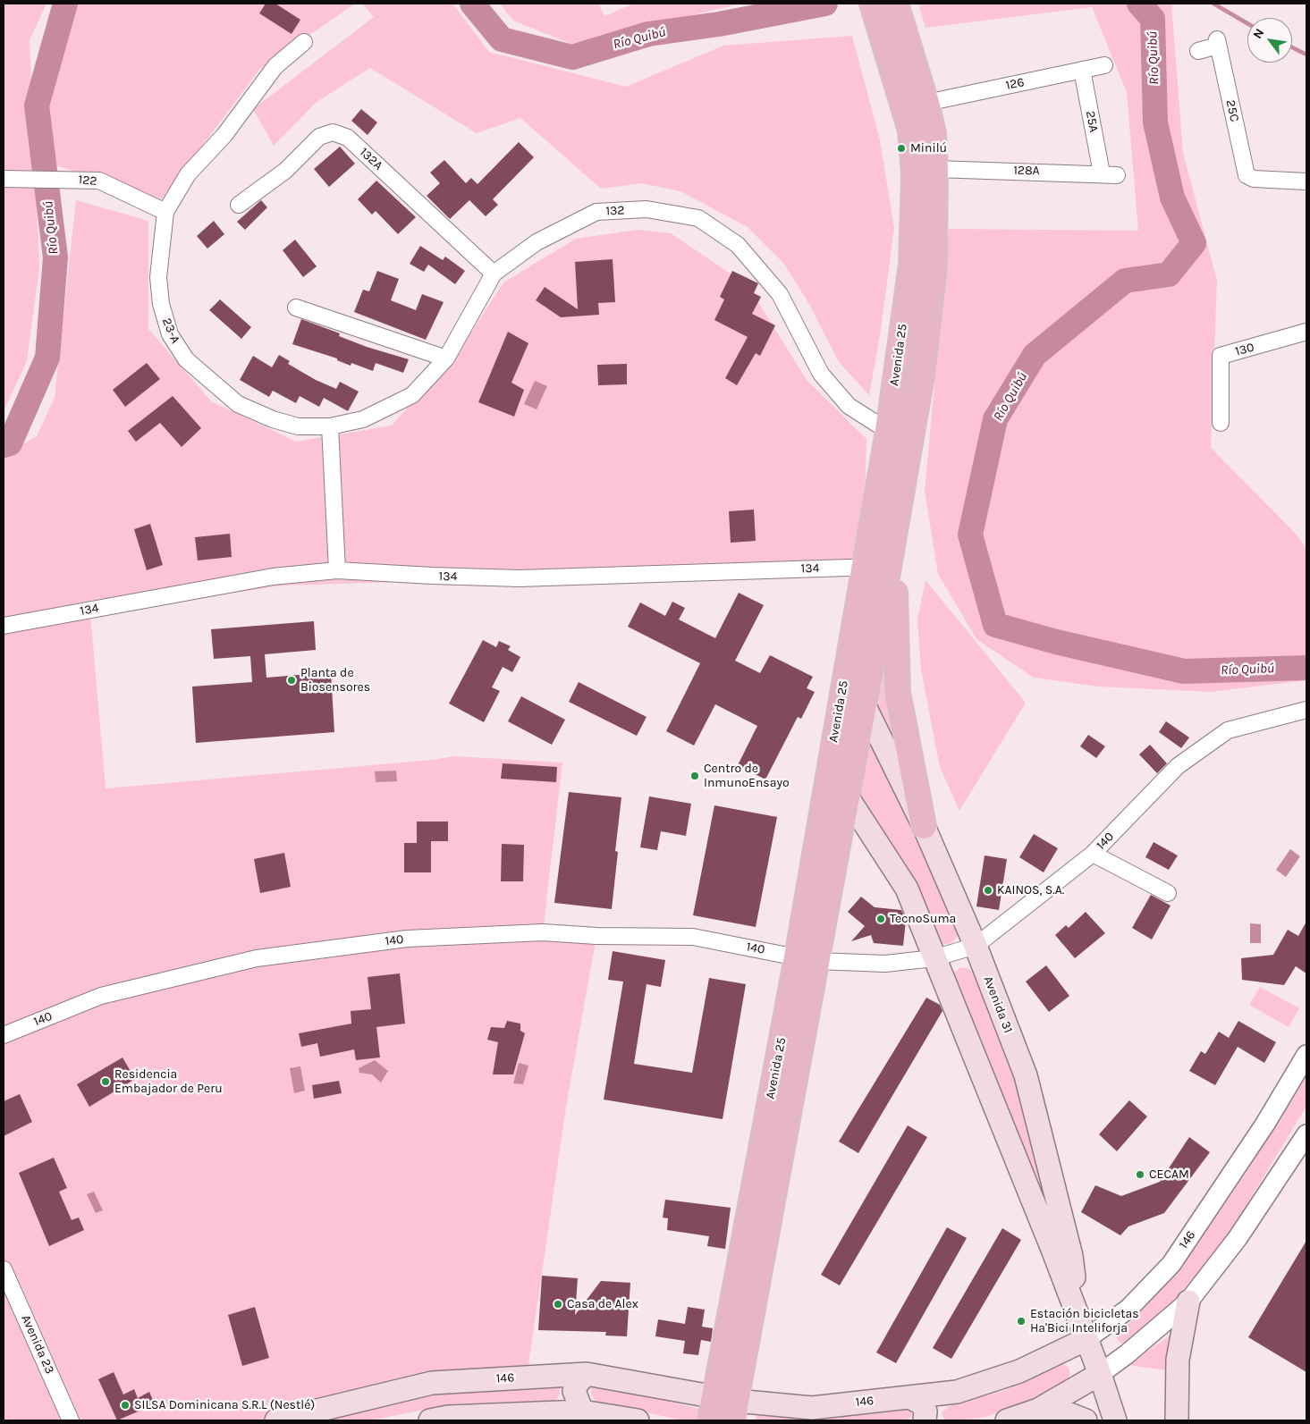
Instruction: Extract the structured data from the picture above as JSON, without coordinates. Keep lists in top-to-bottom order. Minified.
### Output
{"streets":{"main road":["Avenida 25","Avenida 31","146"],"street":["126","25C","25A","132A","128A","122","132","23-A","130","134","140","Avenida 23"]},"crossings":[["126","25A"],["126","Avenida 25"],["25A","128A"],["132A","132"],["128A","Avenida 25"],["122","23-A"],["132","23-A"],["132","Avenida 25"],["Avenida 25","134"],["Avenida 25","140"],["Avenida 25","Avenida 31"],["Avenida 25","146"],["140","Avenida 31"],["Avenida 31","146"]],"water":["Río Quibú"],"places":["Minilú","Planta de Biosensores","Centro de InmunoEnsayo","KAINOS, S.A.","TecnoSuma","Residencia Embajador de Peru","CECAM","Casa de Alex","Estación bicicletas Ha'Bici Inteliforja","SILSA Dominicana S.R.L (Nestlé)"],"north":"top left"}
